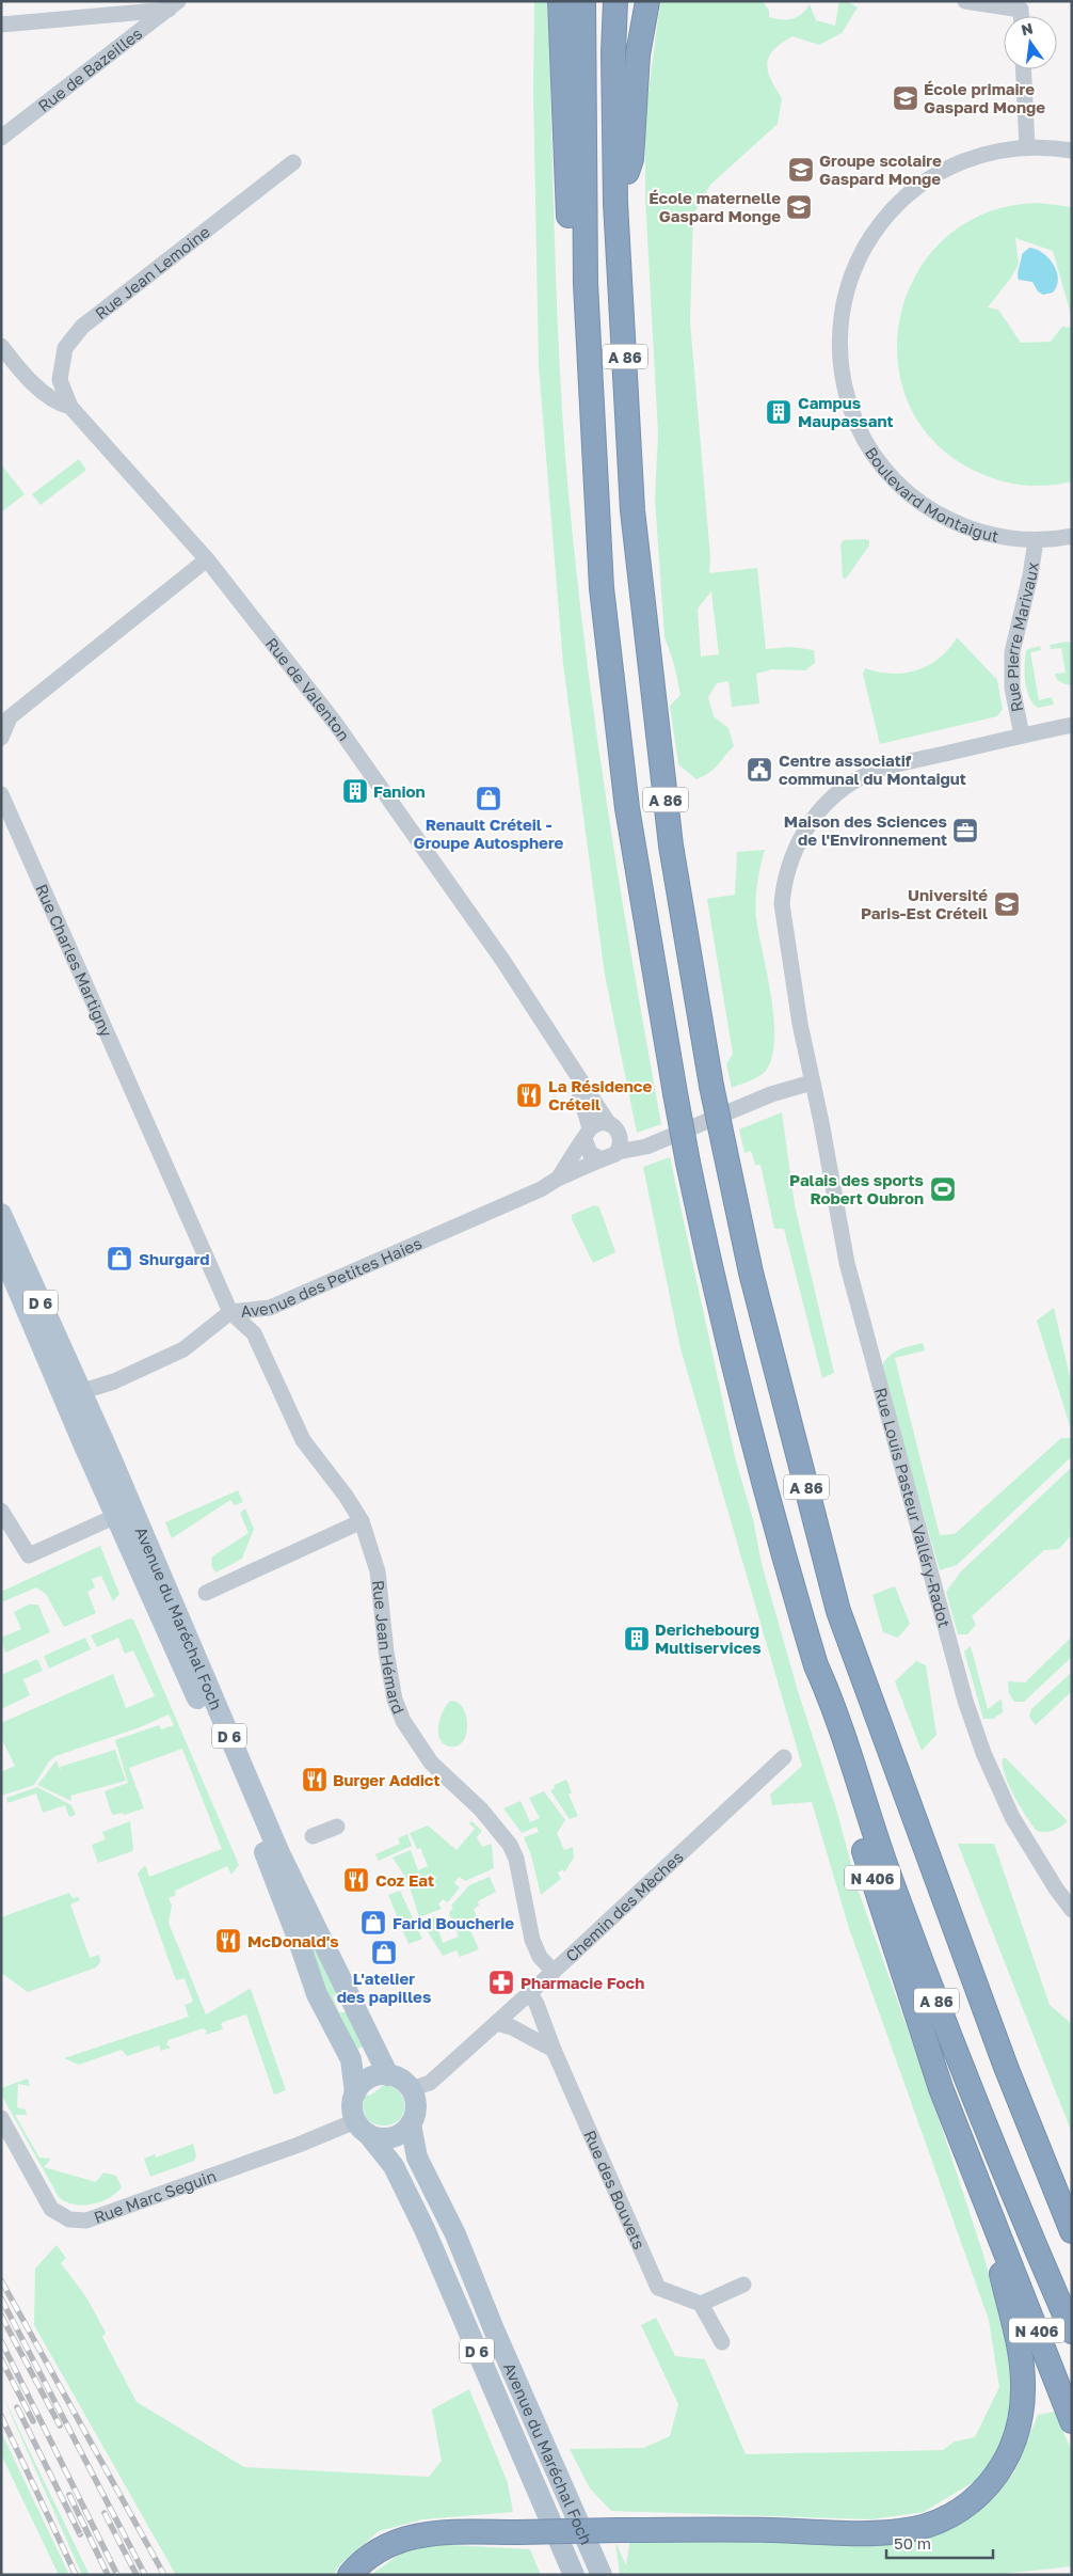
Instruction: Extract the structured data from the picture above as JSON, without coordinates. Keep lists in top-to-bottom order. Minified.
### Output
{"streets":{"highway":["A 86","N 406"],"main road":["D 6","Avenue du Maréchal Foch"],"street":["Rue de Bazeilles","Rue Jean Lemoine","Boulevard Montaigut","Rue Pierre Marivaux","Rue de Valenton","Rue Charles Martigny","Avenue des Petites Haies","Rue Louis Pasteur Valléry-Radot","Rue Jean Hémard","Chemin des Mèches","Rue des Bouvets","Rue Marc Seguin"]},"crossings":[["Rue Jean Lemoine","Rue de Valenton"],["A 86","N 406"],["Boulevard Montaigut","Rue Pierre Marivaux"],["Rue Pierre Marivaux","Rue Louis Pasteur Valléry-Radot"],["Rue de Valenton","Avenue des Petites Haies"],["Rue Charles Martigny","Avenue des Petites Haies"],["Rue Charles Martigny","Rue Jean Hémard"],["Avenue des Petites Haies","D 6"],["Avenue des Petites Haies","Rue Louis Pasteur Valléry-Radot"],["Avenue des Petites Haies","Avenue du Maréchal Foch"],["Avenue des Petites Haies","Rue Jean Hémard"],["D 6","Avenue du Maréchal Foch"],["Avenue du Maréchal Foch","Chemin des Mèches"],["Avenue du Maréchal Foch","Rue Marc Seguin"],["Rue Jean Hémard","Chemin des Mèches"],["Chemin des Mèches","Rue des Bouvets"],["Chemin des Mèches","Rue Marc Seguin"]],"places":{"school or university":["École primaire Gaspard Monge","Groupe scolaire Gaspard Monge","École maternelle Gaspard Monge","Université Paris-Est Créteil"],"building":["Campus Maupassant","Fanion","Derichebourg Multiservices"],"public building":["Centre associatif communal du Montaigut"],"shop":["Renault Créteil - Groupe Autosphere","Shurgard","Farid Boucherie","L'atelier des papilles"],"office":["Maison des Sciences de l'Environnement"],"restaurant":["La Résidence Créteil","Burger Addict","Coz Eat","McDonald's"],"sports":["Palais des sports Robert Oubron"],"pharmacy":["Pharmacie Foch"]},"scale_bar":"50 m","north":"top"}
